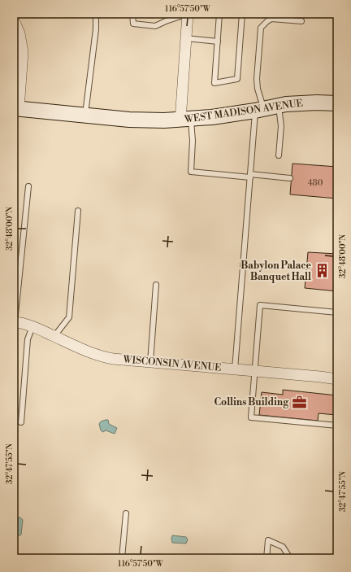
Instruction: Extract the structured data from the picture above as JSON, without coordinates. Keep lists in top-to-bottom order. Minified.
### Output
{"streets":{"street":["WEST MADISON AVENUE","WISCONSIN AVENUE"]},"places":{"building":["Babylon Palace Banquet Hall"],"office":["Collins Building"]},"house_numbers":["480"],"coordinates":["116°57'50\"W","32°48'00\"N","32°47'55\"N"]}
